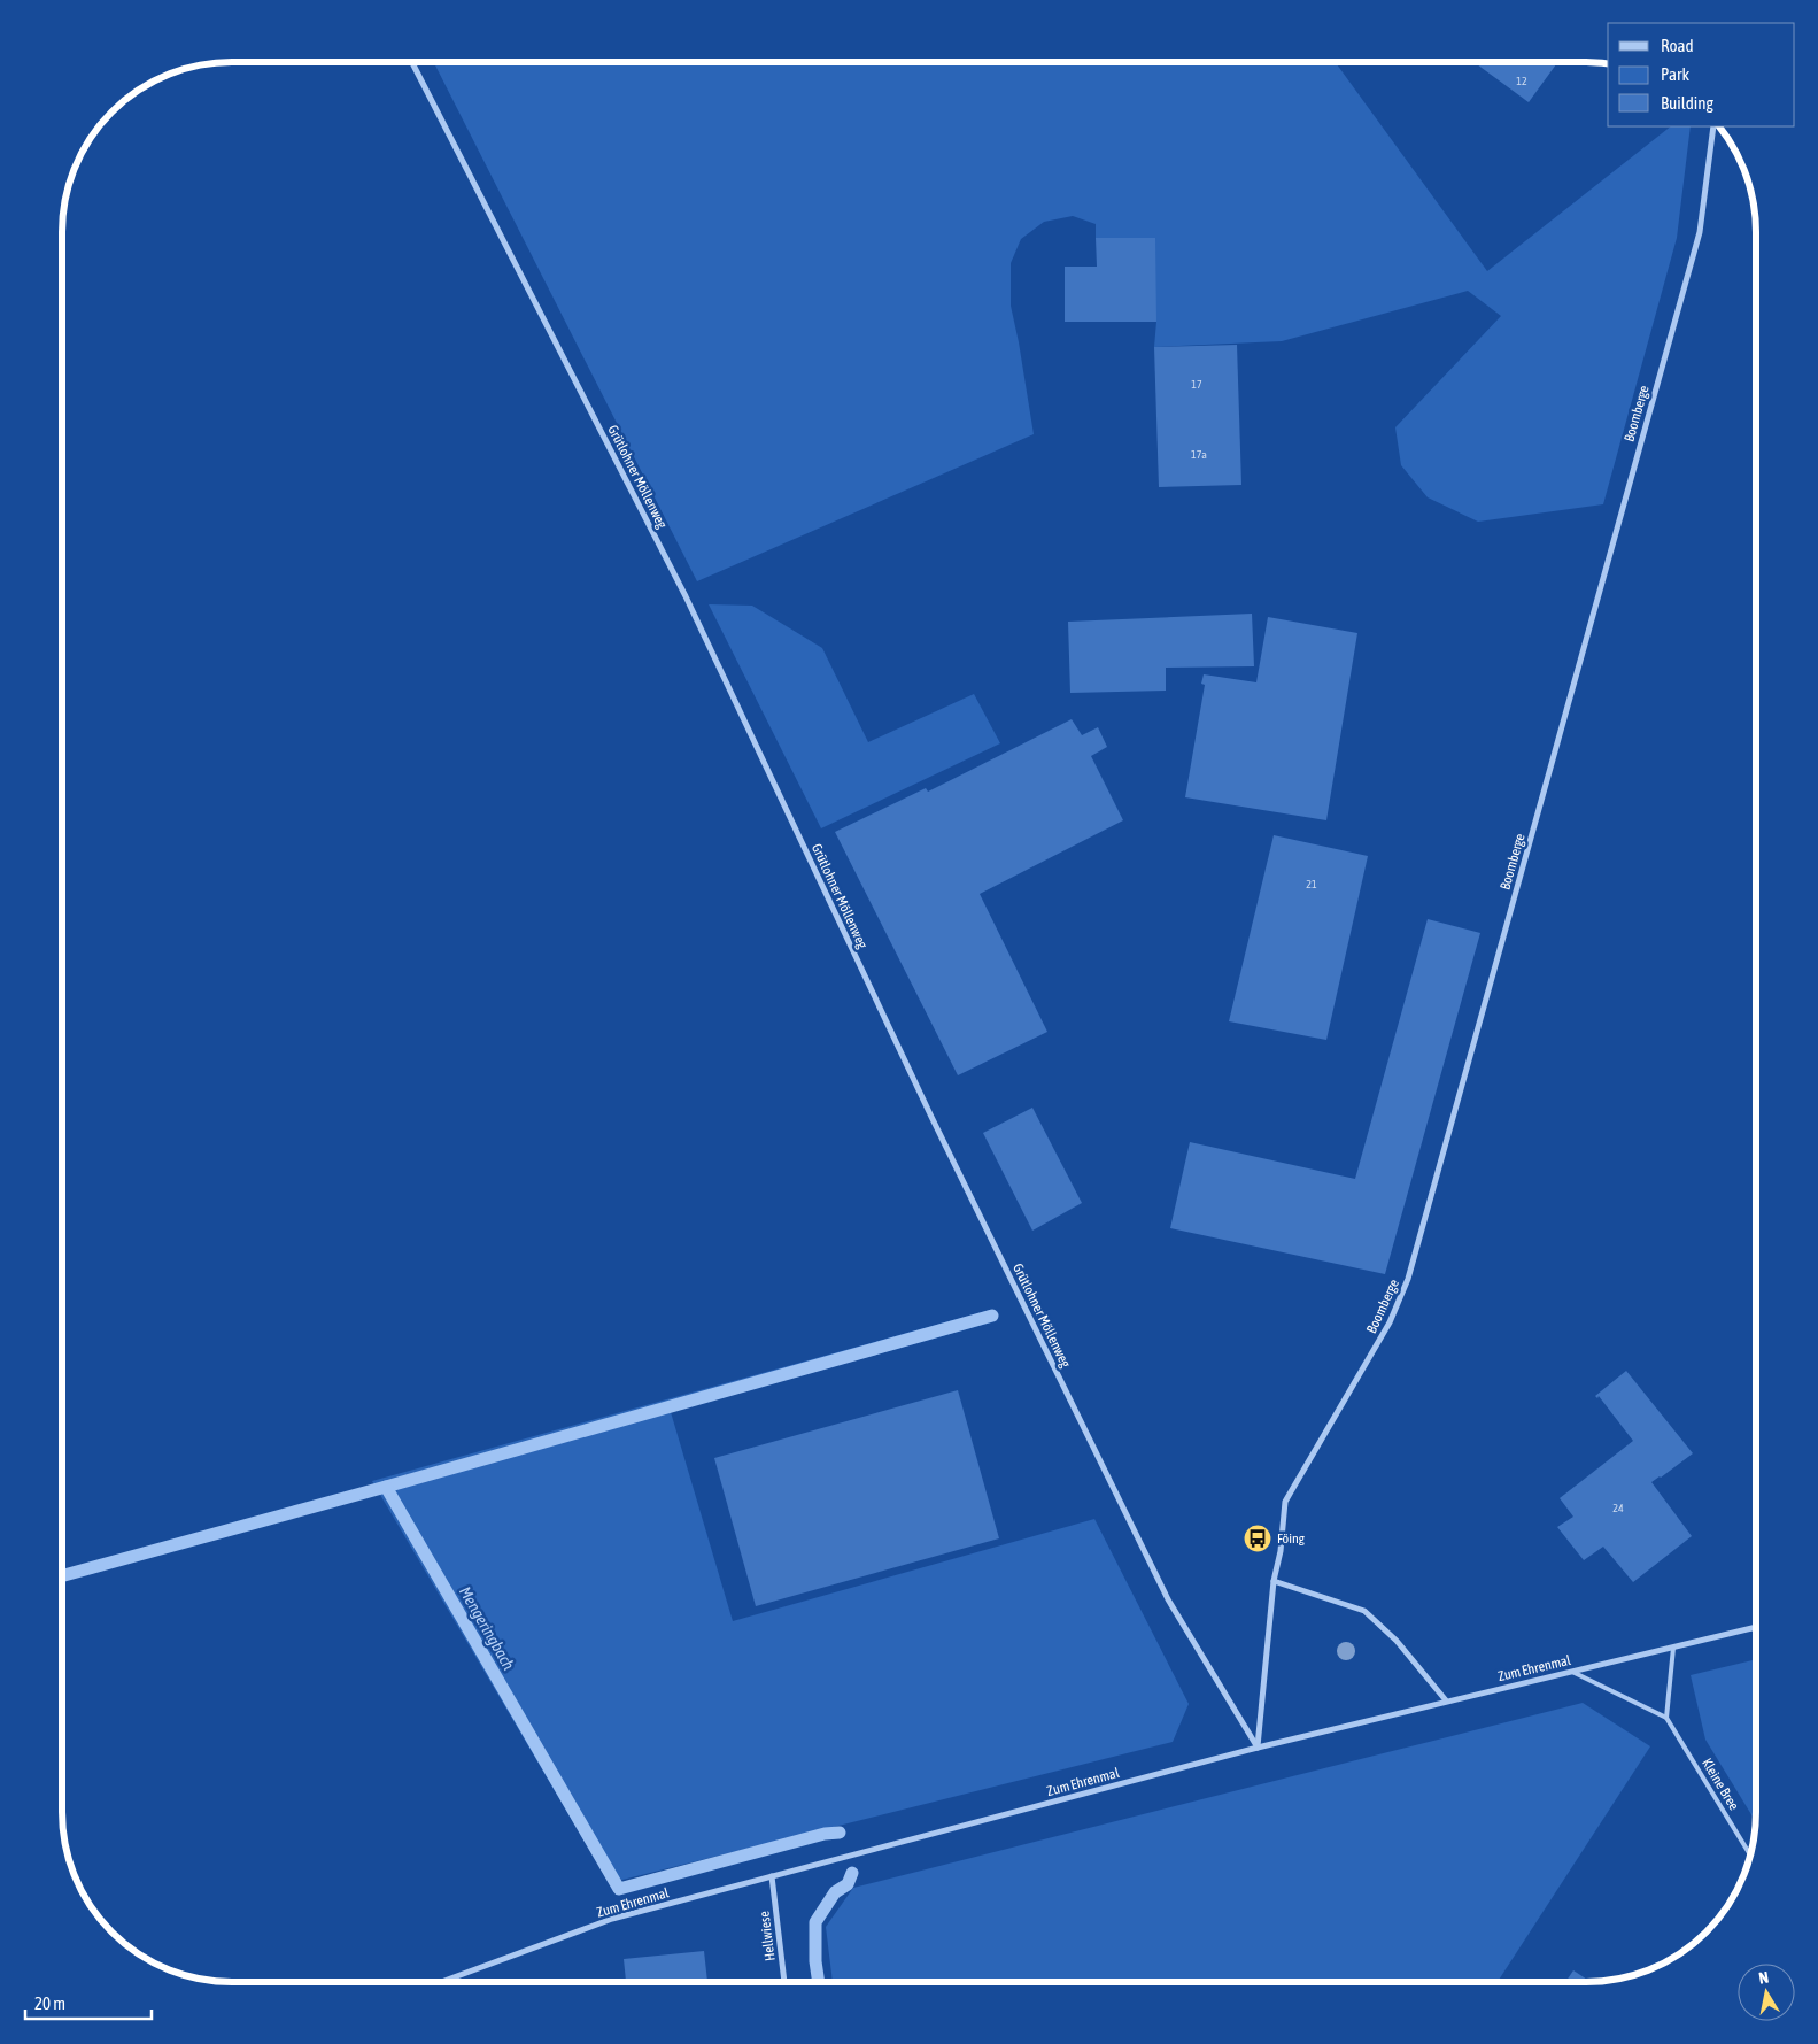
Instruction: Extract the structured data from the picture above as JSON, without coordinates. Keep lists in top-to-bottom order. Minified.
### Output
{"streets":{"street":["Boomberge","Grütlohner Möllenweg","Zum Ehrenmal","Hellwiese"],"lane":["Kleine Bree"]},"crossings":[["Boomberge","Grütlohner Möllenweg"],["Boomberge","Zum Ehrenmal"],["Grütlohner Möllenweg","Zum Ehrenmal"],["Zum Ehrenmal","Hellwiese"]],"water":["Mengeringbach"],"places":{"bus stop":["Föing"]},"house_numbers":["12","17","17a","21","24"],"legend":["Road","Park","Building"],"scale_bar":"20 m","north":"top"}
